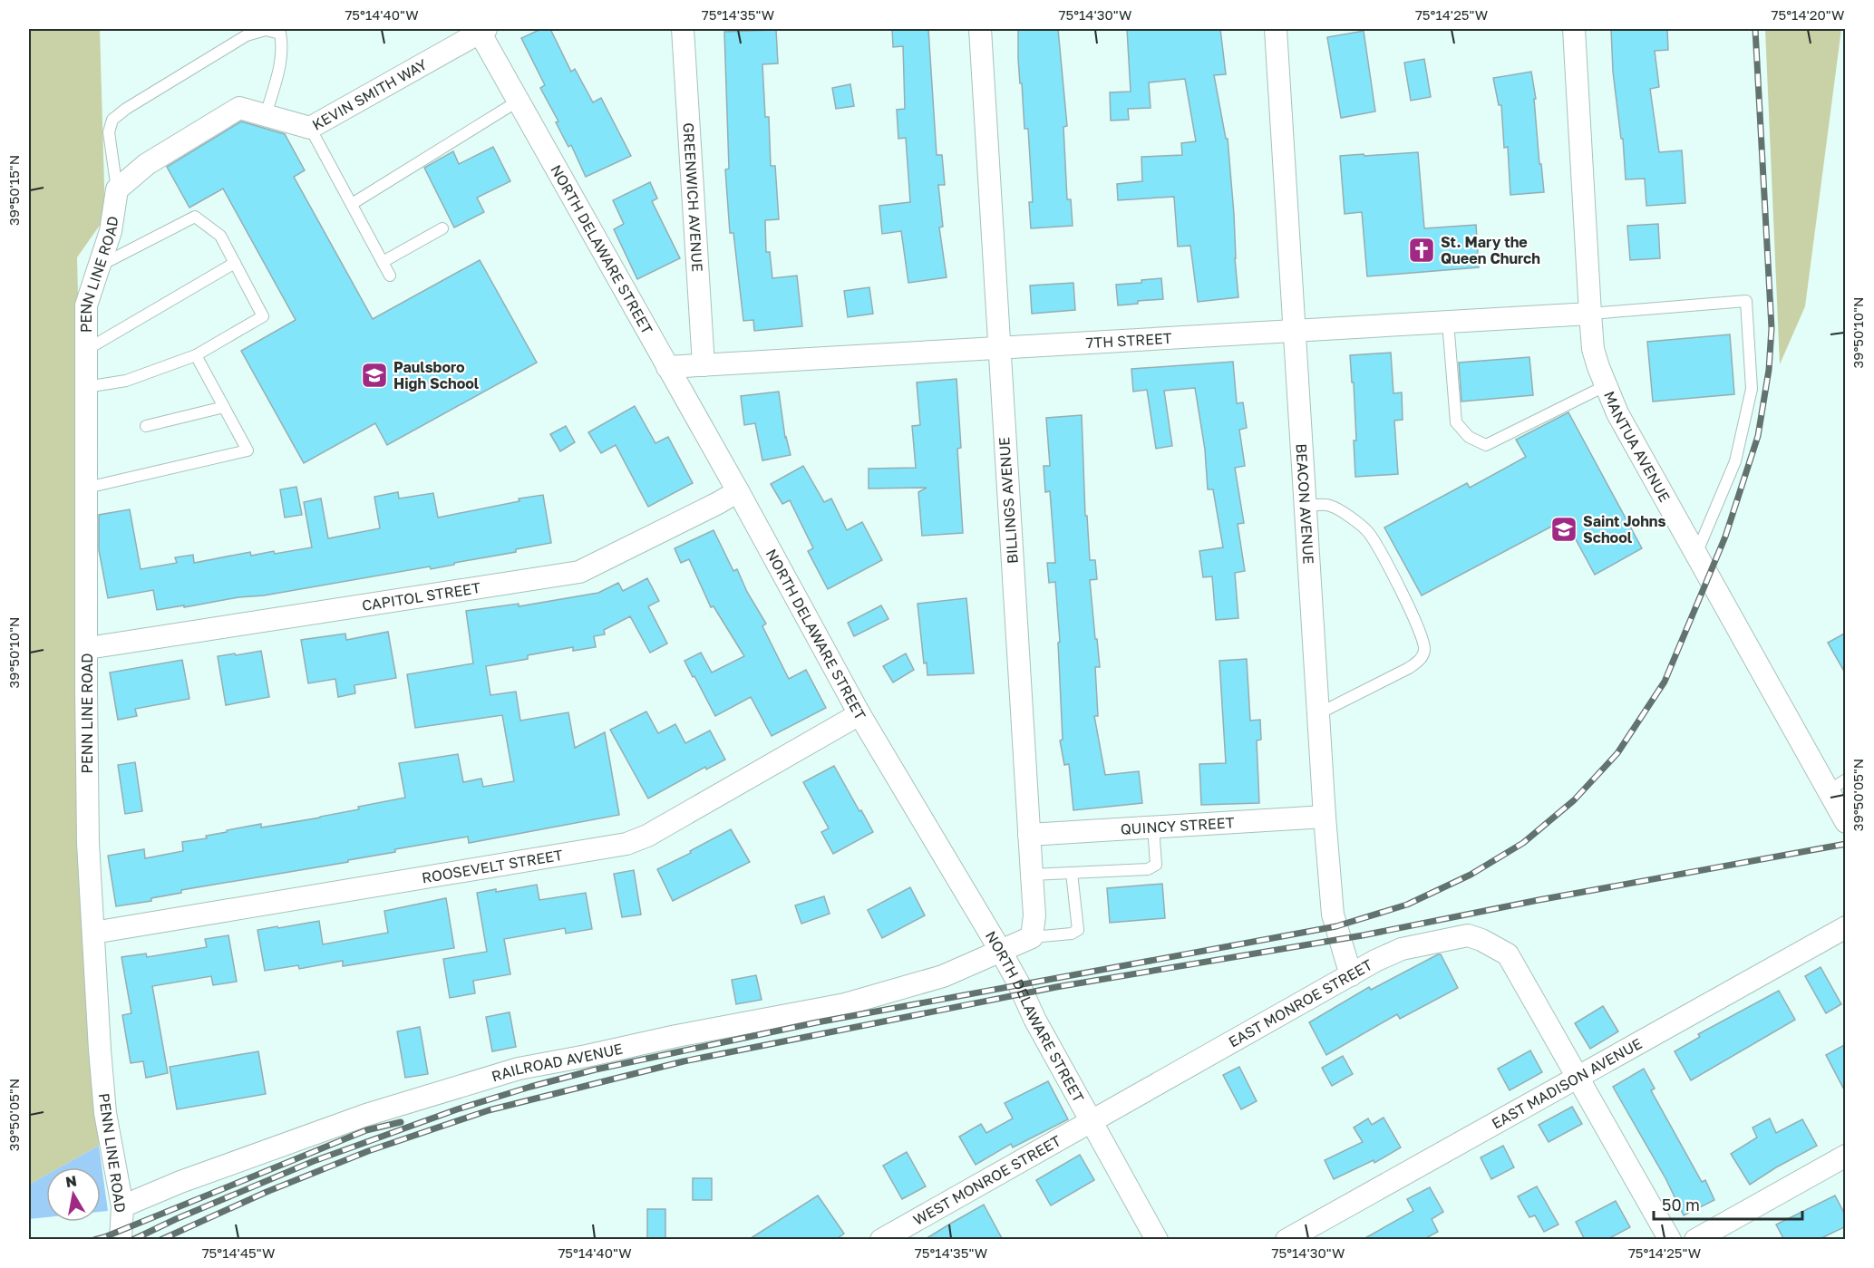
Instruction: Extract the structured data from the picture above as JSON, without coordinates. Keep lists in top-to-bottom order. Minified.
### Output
{"streets":{"street":["KEVIN SMITH WAY","GREENWICH AVENUE","NORTH DELAWARE STREET","PENN LINE ROAD","7TH STREET","MANTUA AVENUE","BILLINGS AVENUE","BEACON AVENUE","CAPITOL STREET","QUINCY STREET","ROOSEVELT STREET","EAST MONROE STREET","RAILROAD AVENUE","EAST MADISON AVENUE","WEST MONROE STREET"]},"crossings":[["KEVIN SMITH WAY","NORTH DELAWARE STREET"],["KEVIN SMITH WAY","PENN LINE ROAD"],["GREENWICH AVENUE","7TH STREET"],["NORTH DELAWARE STREET","7TH STREET"],["NORTH DELAWARE STREET","CAPITOL STREET"],["NORTH DELAWARE STREET","ROOSEVELT STREET"],["NORTH DELAWARE STREET","EAST MONROE STREET"],["NORTH DELAWARE STREET","RAILROAD AVENUE"],["NORTH DELAWARE STREET","WEST MONROE STREET"],["PENN LINE ROAD","CAPITOL STREET"],["PENN LINE ROAD","ROOSEVELT STREET"],["PENN LINE ROAD","RAILROAD AVENUE"],["7TH STREET","MANTUA AVENUE"],["7TH STREET","BILLINGS AVENUE"],["7TH STREET","BEACON AVENUE"],["BILLINGS AVENUE","QUINCY STREET"],["BEACON AVENUE","QUINCY STREET"],["BEACON AVENUE","EAST MONROE STREET"],["EAST MONROE STREET","EAST MADISON AVENUE"],["EAST MONROE STREET","WEST MONROE STREET"]],"places":{"church":["St. Mary the Queen Church"],"school or university":["Paulsboro High School","Saint Johns School"]},"scale_bar":"50 m","north":"top","coordinates":["75°14'40\"W","75°14'35\"W","75°14'30\"W","75°14'25\"W","75°14'20\"W","39°50'15\"N","39°50'10\"N","39°50'05\"N","75°14'45\"W"]}
